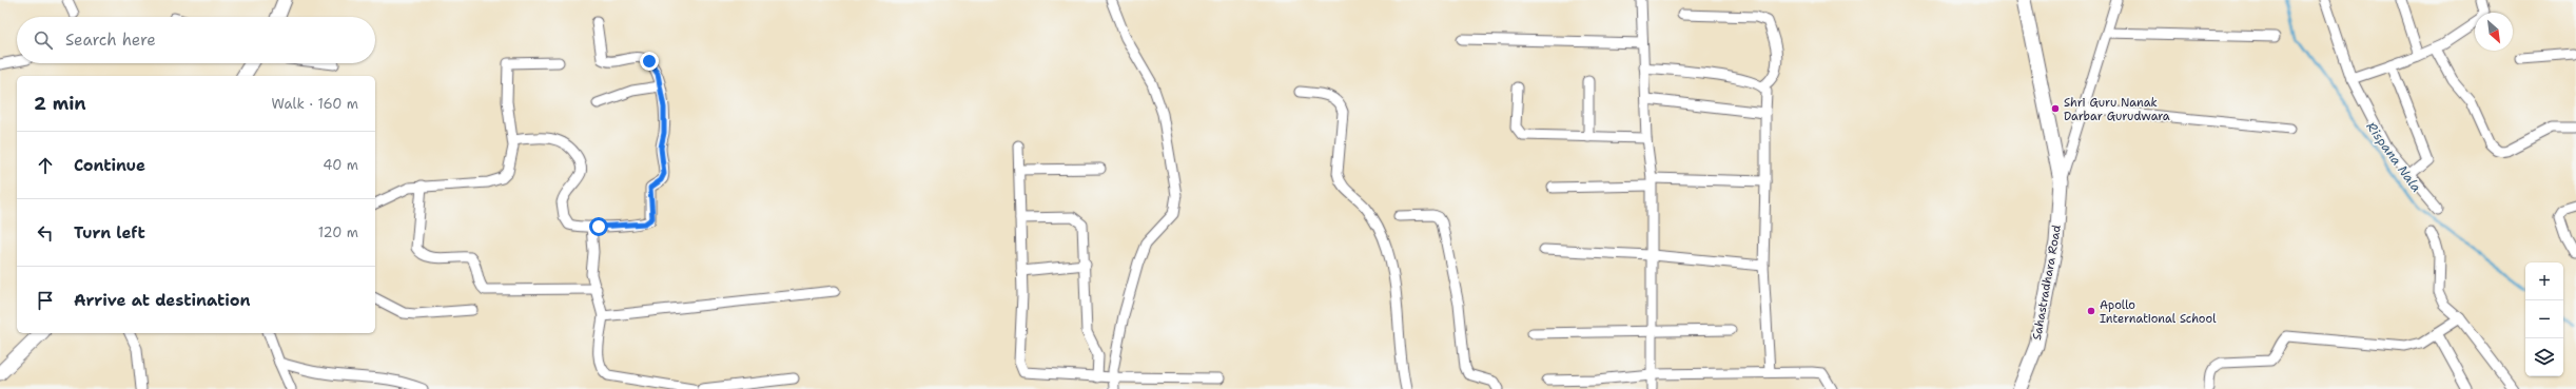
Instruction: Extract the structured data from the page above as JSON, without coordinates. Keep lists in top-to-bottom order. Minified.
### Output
{"streets":{"main road":["Sahastradhara Road"]},"water":["Rispana Nala"],"places":["Shri Guru Nanak Darbar Gurudwara","Apollo International School"],"north":"bottom right","page":{"search":"Search here","heading":["2 min","Walk · 160 m"],"list":[["Continue","40 m"],["Turn left","120 m"],"Arrive at destination"],"map_buttons":["+","−"]}}
